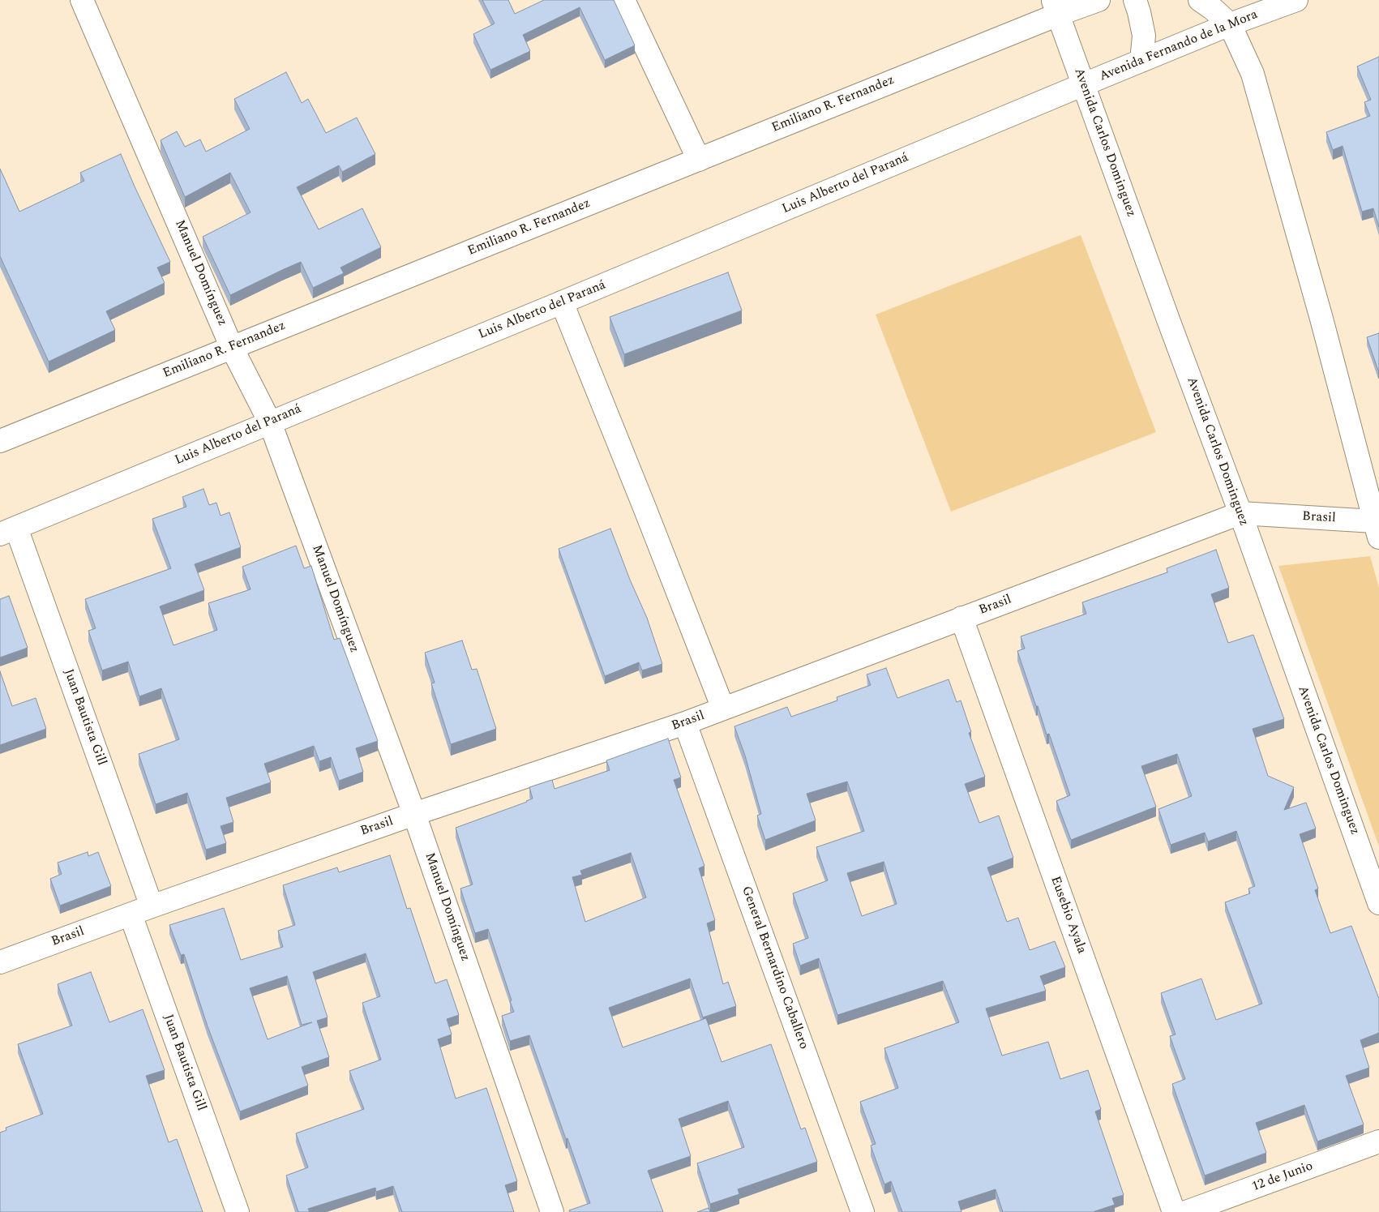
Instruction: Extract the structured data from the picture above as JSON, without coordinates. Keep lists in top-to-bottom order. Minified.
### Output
{"streets":{"street":["Avenida Fernando de la Mora","Emiliano R. Fernandez","Avenida Carlos Dominguez","Luis Alberto del Paraná","Manuel Domínguez","Brasil","Juan Bautista Gill","Eusebio Ayala","General Bernardino Caballero","12 de Junio"]},"crossings":[["Avenida Fernando de la Mora","Avenida Carlos Dominguez"],["Avenida Fernando de la Mora","Luis Alberto del Paraná"],["Emiliano R. Fernandez","Avenida Carlos Dominguez"],["Emiliano R. Fernandez","Manuel Domínguez"],["Avenida Carlos Dominguez","Luis Alberto del Paraná"],["Avenida Carlos Dominguez","Brasil"],["Luis Alberto del Paraná","Manuel Domínguez"],["Luis Alberto del Paraná","Juan Bautista Gill"],["Manuel Domínguez","Brasil"],["Brasil","Juan Bautista Gill"],["Brasil","Eusebio Ayala"],["Brasil","General Bernardino Caballero"]]}
